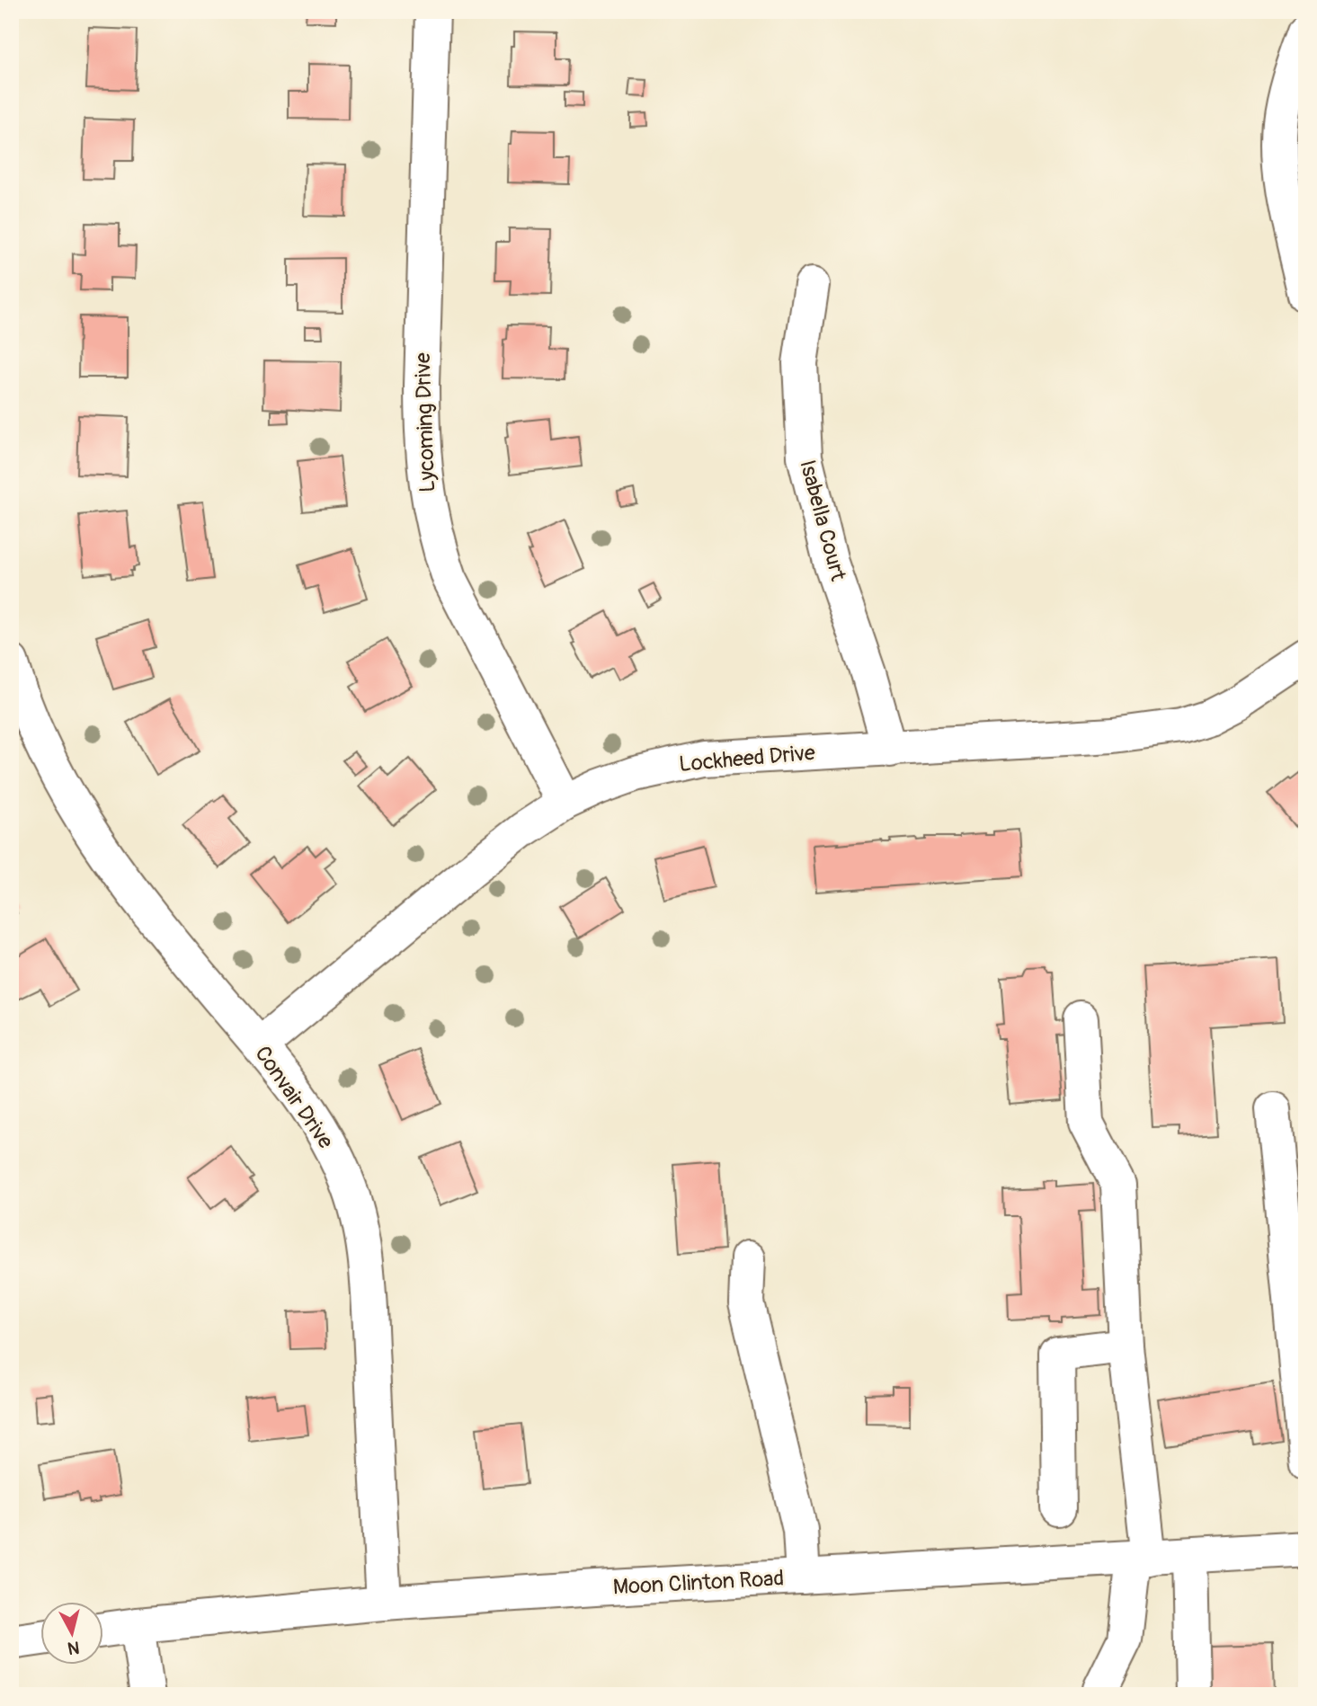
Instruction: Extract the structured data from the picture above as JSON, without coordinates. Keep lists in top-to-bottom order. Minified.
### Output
{"streets":{"street":["Lycoming Drive","Isabella Court","Lockheed Drive","Convair Drive","Moon Clinton Road"]},"crossings":[["Lycoming Drive","Lockheed Drive"],["Isabella Court","Lockheed Drive"],["Lockheed Drive","Convair Drive"],["Convair Drive","Moon Clinton Road"]],"north":"bottom"}
